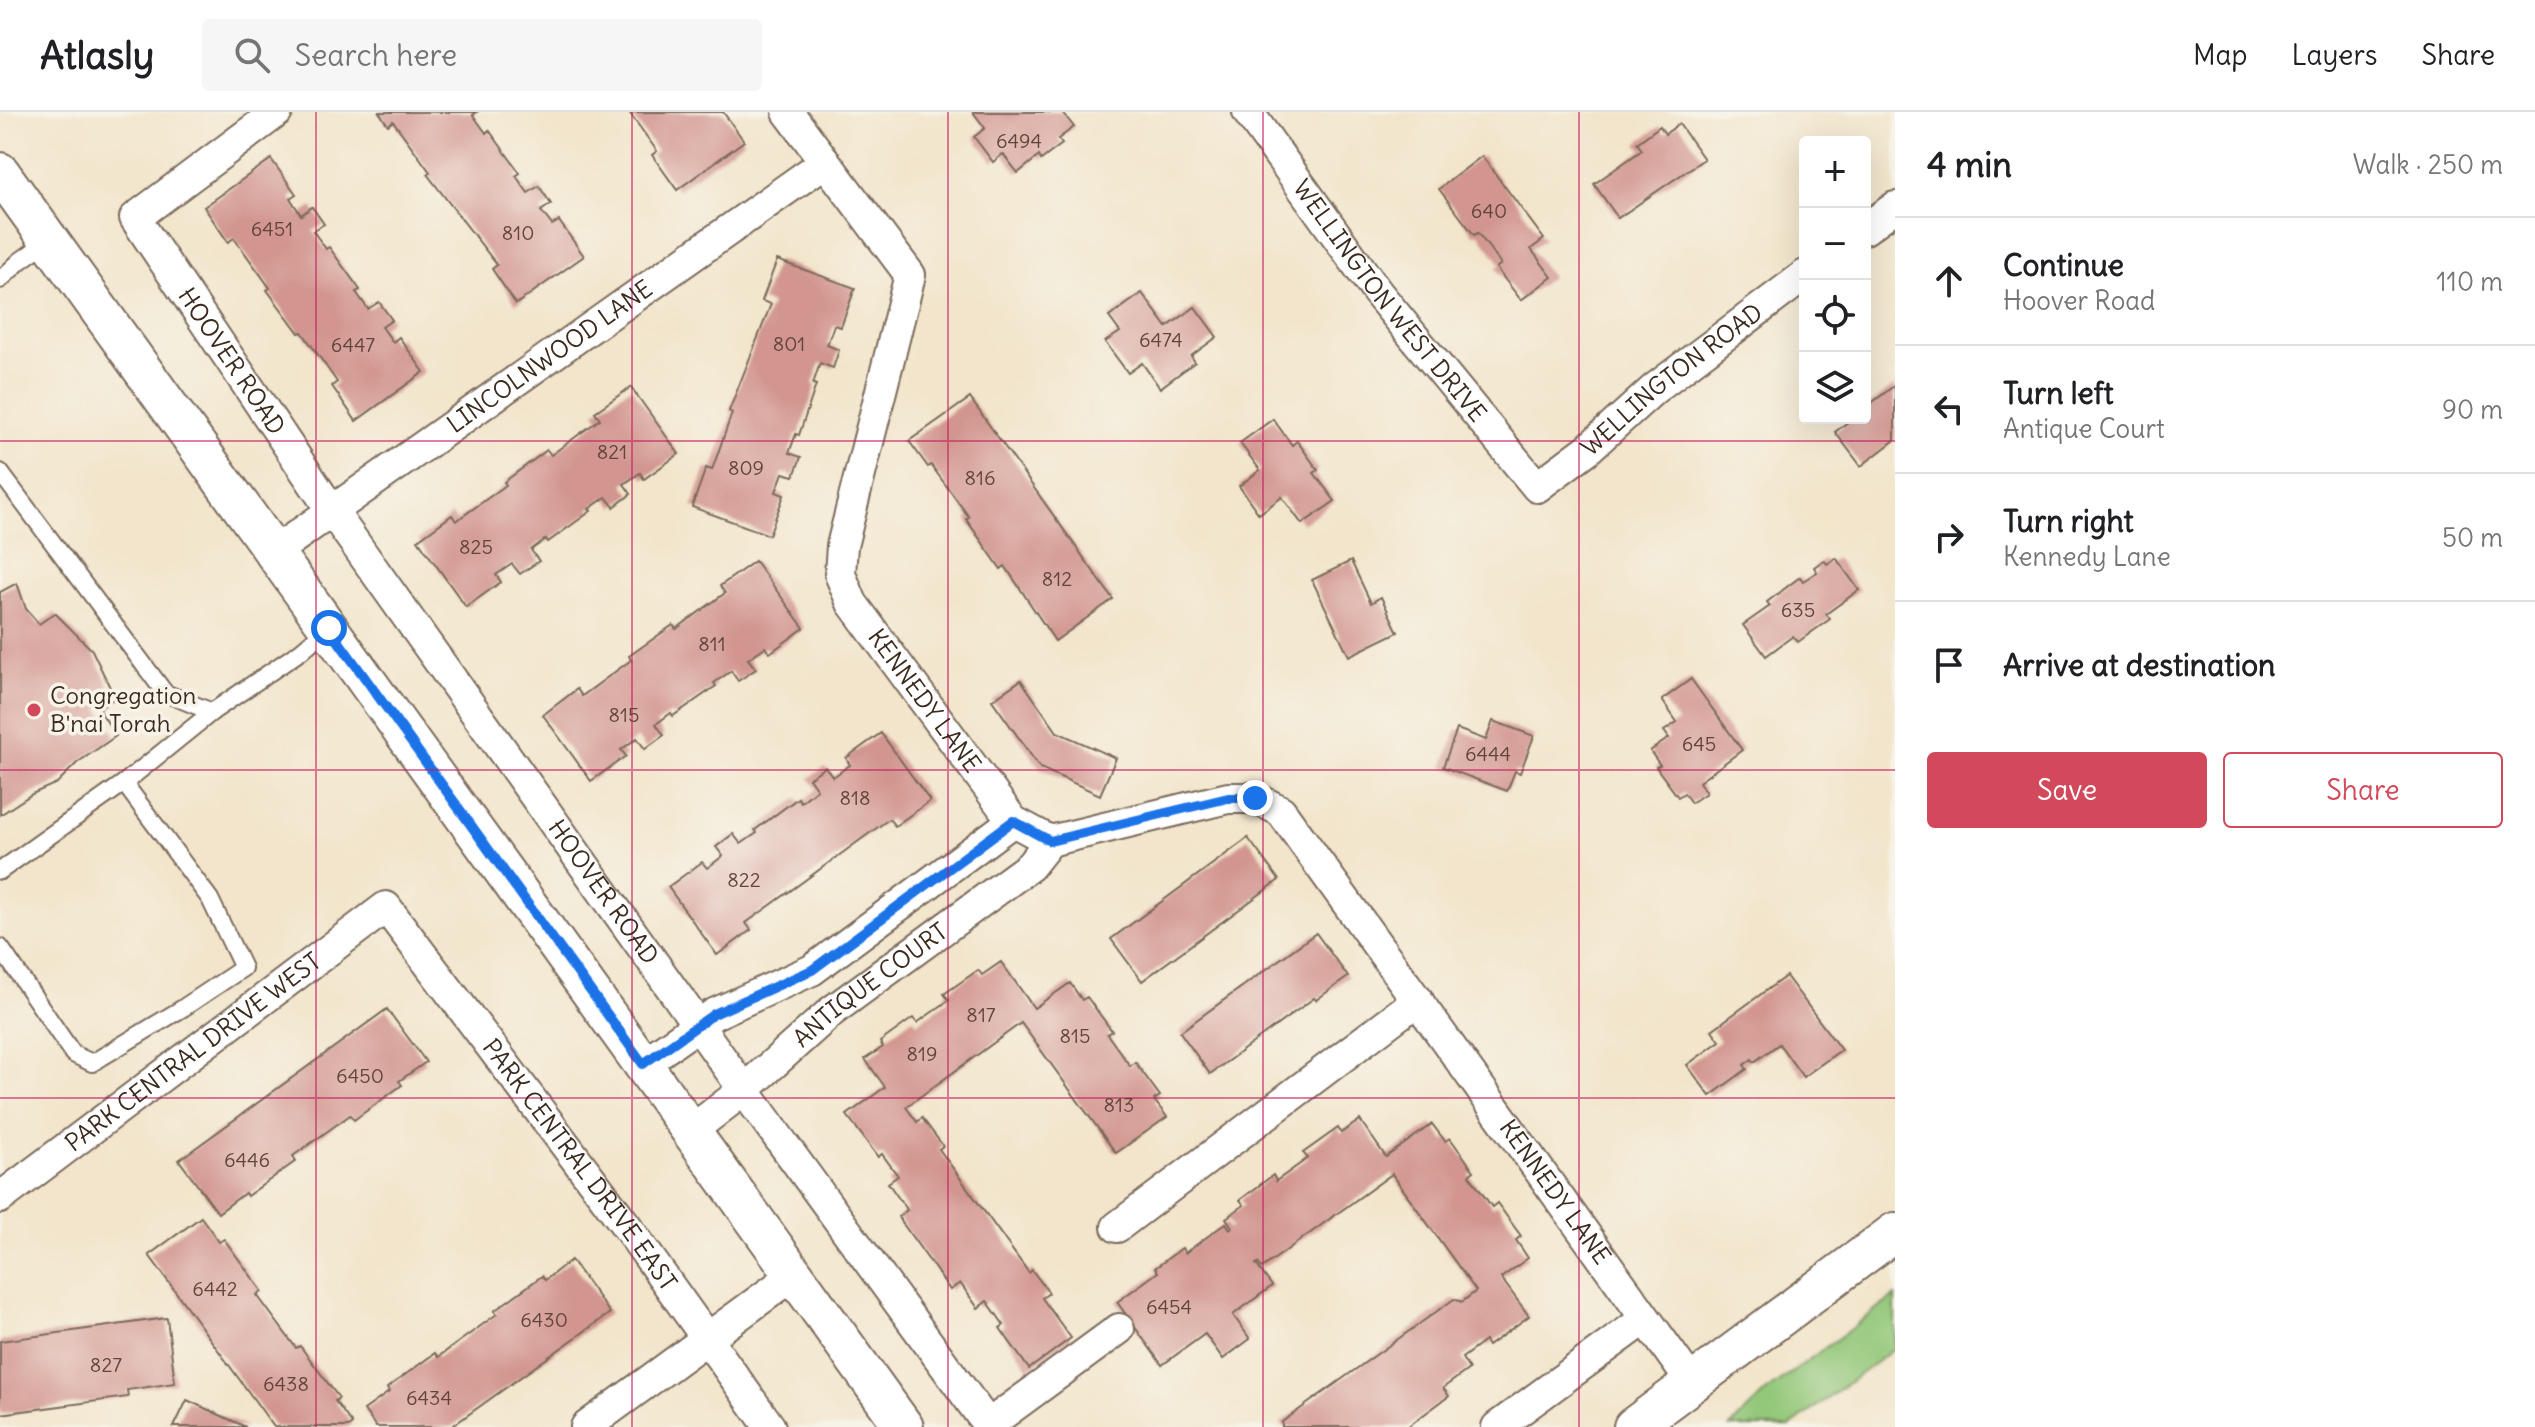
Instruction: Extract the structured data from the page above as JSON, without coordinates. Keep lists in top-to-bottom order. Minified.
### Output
{"streets":{"street":["WELLINGTON WEST DRIVE","LINCOLNWOOD LANE","HOOVER ROAD","WELLINGTON ROAD","KENNEDY LANE","ANTIQUE COURT","PARK CENTRAL DRIVE WEST","PARK CENTRAL DRIVE EAST"]},"crossings":[["WELLINGTON WEST DRIVE","WELLINGTON ROAD"],["LINCOLNWOOD LANE","HOOVER ROAD"],["LINCOLNWOOD LANE","KENNEDY LANE"],["HOOVER ROAD","ANTIQUE COURT"],["KENNEDY LANE","ANTIQUE COURT"],["PARK CENTRAL DRIVE WEST","PARK CENTRAL DRIVE EAST"]],"places":["Congregation B'nai Torah"],"house_numbers":["6494","640","6451","810","6474","801","6447","821","809","816","825","812","635","811","815","645","6444","818","822","817","815","819","6450","813","6446","6442","6454","6430","827","6438","6434"],"page":{"header":"Atlasly","search":"Search here","nav":["Map","Layers","Share"],"heading":["4 min","Walk · 250 m"],"map_buttons":["+","−"],"list":[["Continue","Hoover Road","110 m"],["Turn left","Antique Court","90 m"],["Turn right","Kennedy Lane","50 m"],"Arrive at destination"],"buttons":["Save","Share"]}}
